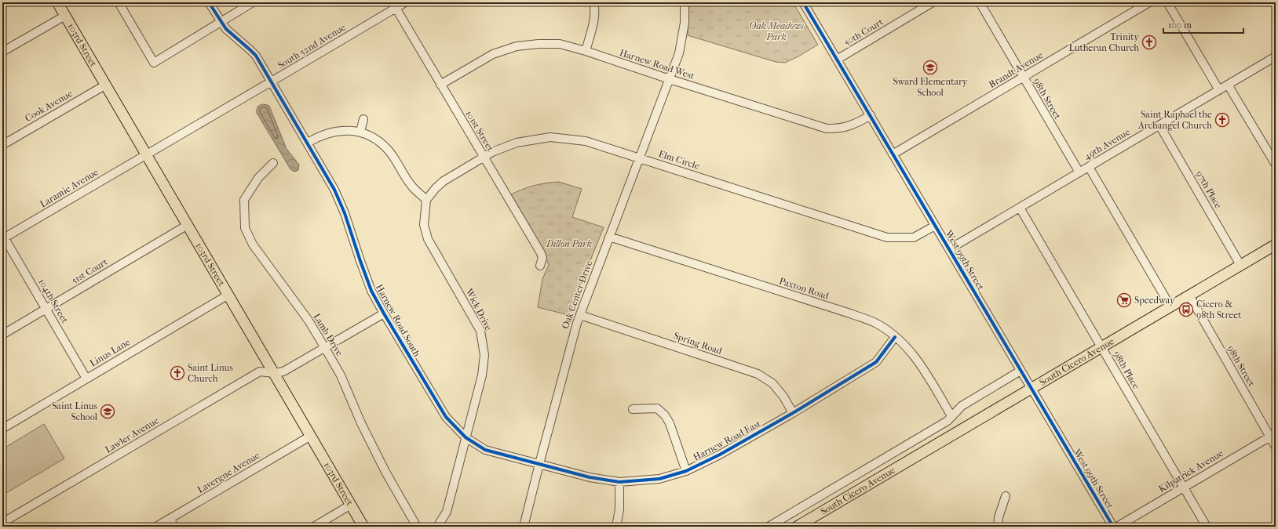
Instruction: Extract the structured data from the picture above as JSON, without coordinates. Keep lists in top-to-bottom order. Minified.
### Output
{"streets":{"main road":["103rd Street","South Cicero Avenue"],"street":["50th Court","South 52nd Avenue","Harnew Road West","Brandt Avenue","98th Street","Cook Avenue","101st Street","49th Avenue","Elm Circle","Laramie Avenue","97th Place","West 99th Street","51st Court","Paxton Road","Oak Center Drive","104th Street","Wick Drive","Harnew Road South","Lamb Drive","Spring Road","Linus Lane","98th Place","Lawler Avenue","Harnew Road East","Kilpatrick Avenue","Lavergne Avenue"]},"crossings":[["50th Court","West 99th Street"],["103rd Street","South 52nd Avenue"],["103rd Street","Cook Avenue"],["103rd Street","Laramie Avenue"],["103rd Street","51st Court"],["103rd Street","Linus Lane"],["103rd Street","Lawler Avenue"],["103rd Street","Lavergne Avenue"],["South 52nd Avenue","101st Street"],["South 52nd Avenue","Laramie Avenue"],["South 52nd Avenue","Harnew Road South"],["Harnew Road West","101st Street"],["Harnew Road West","West 99th Street"],["Harnew Road West","Oak Center Drive"],["Brandt Avenue","98th Street"],["Brandt Avenue","West 99th Street"],["98th Street","49th Avenue"],["98th Street","South Cicero Avenue"],["98th Street","Kilpatrick Avenue"],["101st Street","Elm Circle"],["49th Avenue","97th Place"],["49th Avenue","West 99th Street"],["49th Avenue","98th Place"],["Elm Circle","West 99th Street"],["Elm Circle","Oak Center Drive"],["Elm Circle","Wick Drive"],["Laramie Avenue","104th Street"],["97th Place","South Cicero Avenue"],["West 99th Street","South Cicero Avenue"],["51st Court","104th Street"],["Paxton Road","Oak Center Drive"],["Paxton Road","South Cicero Avenue"],["Paxton Road","Harnew Road East"],["Oak Center Drive","Harnew Road South"],["Oak Center Drive","Spring Road"],["Oak Center Drive","Harnew Road East"],["104th Street","Linus Lane"],["Wick Drive","Harnew Road South"],["Harnew Road South","Harnew Road East"],["Spring Road","Harnew Road East"],["South Cicero Avenue","98th Place"],["98th Place","Kilpatrick Avenue"]],"parks":["Oak Meadows Park","Dillon Park"],"places":{"church":["Trinity Lutheran Church","Saint Raphael the Archangel Church","Saint Linus Church"],"school or university":["Sward Elementary School","Saint Linus School"],"supermarket":["Speedway"],"bus stop":["Cicero & 98th Street"]},"scale_bar":"100 m"}
